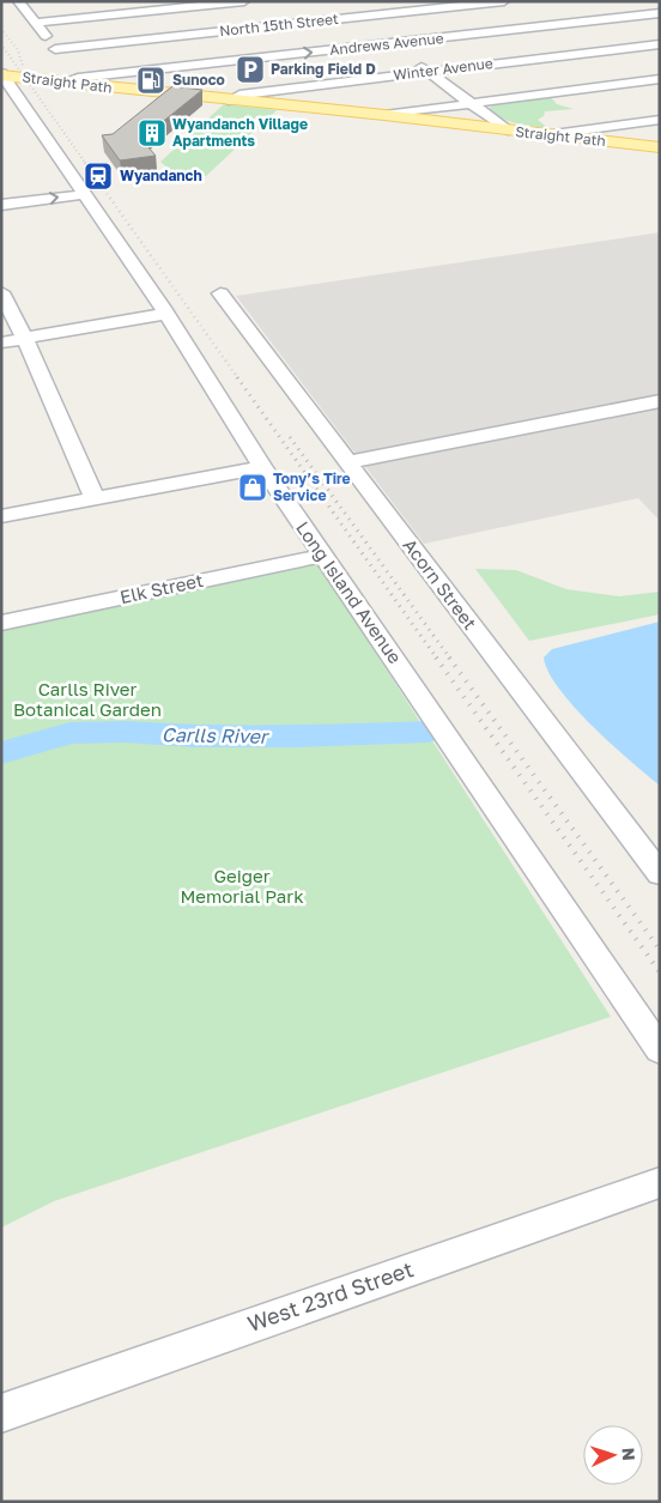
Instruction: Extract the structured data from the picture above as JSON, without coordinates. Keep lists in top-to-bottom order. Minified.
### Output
{"streets":{"main road":["Straight Path"],"street":["North 15th Street","Andrews Avenue","Winter Avenue","Acorn Street","Elk Street","Long Island Avenue","West 23rd Street"]},"crossings":[["Andrews Avenue","Straight Path"],["Winter Avenue","Straight Path"],["Straight Path","Long Island Avenue"],["Elk Street","Long Island Avenue"]],"water":["Carlls River"],"parks":["Carlls River Botanical Garden","Geiger Memorial Park"],"places":{"parking":["Parking Field D"],"fuel station":["Sunoco"],"building":["Wyandanch Village Apartments"],"station":["Wyandanch"],"shop":["Tony’s Tire Service"]},"north":"right"}
